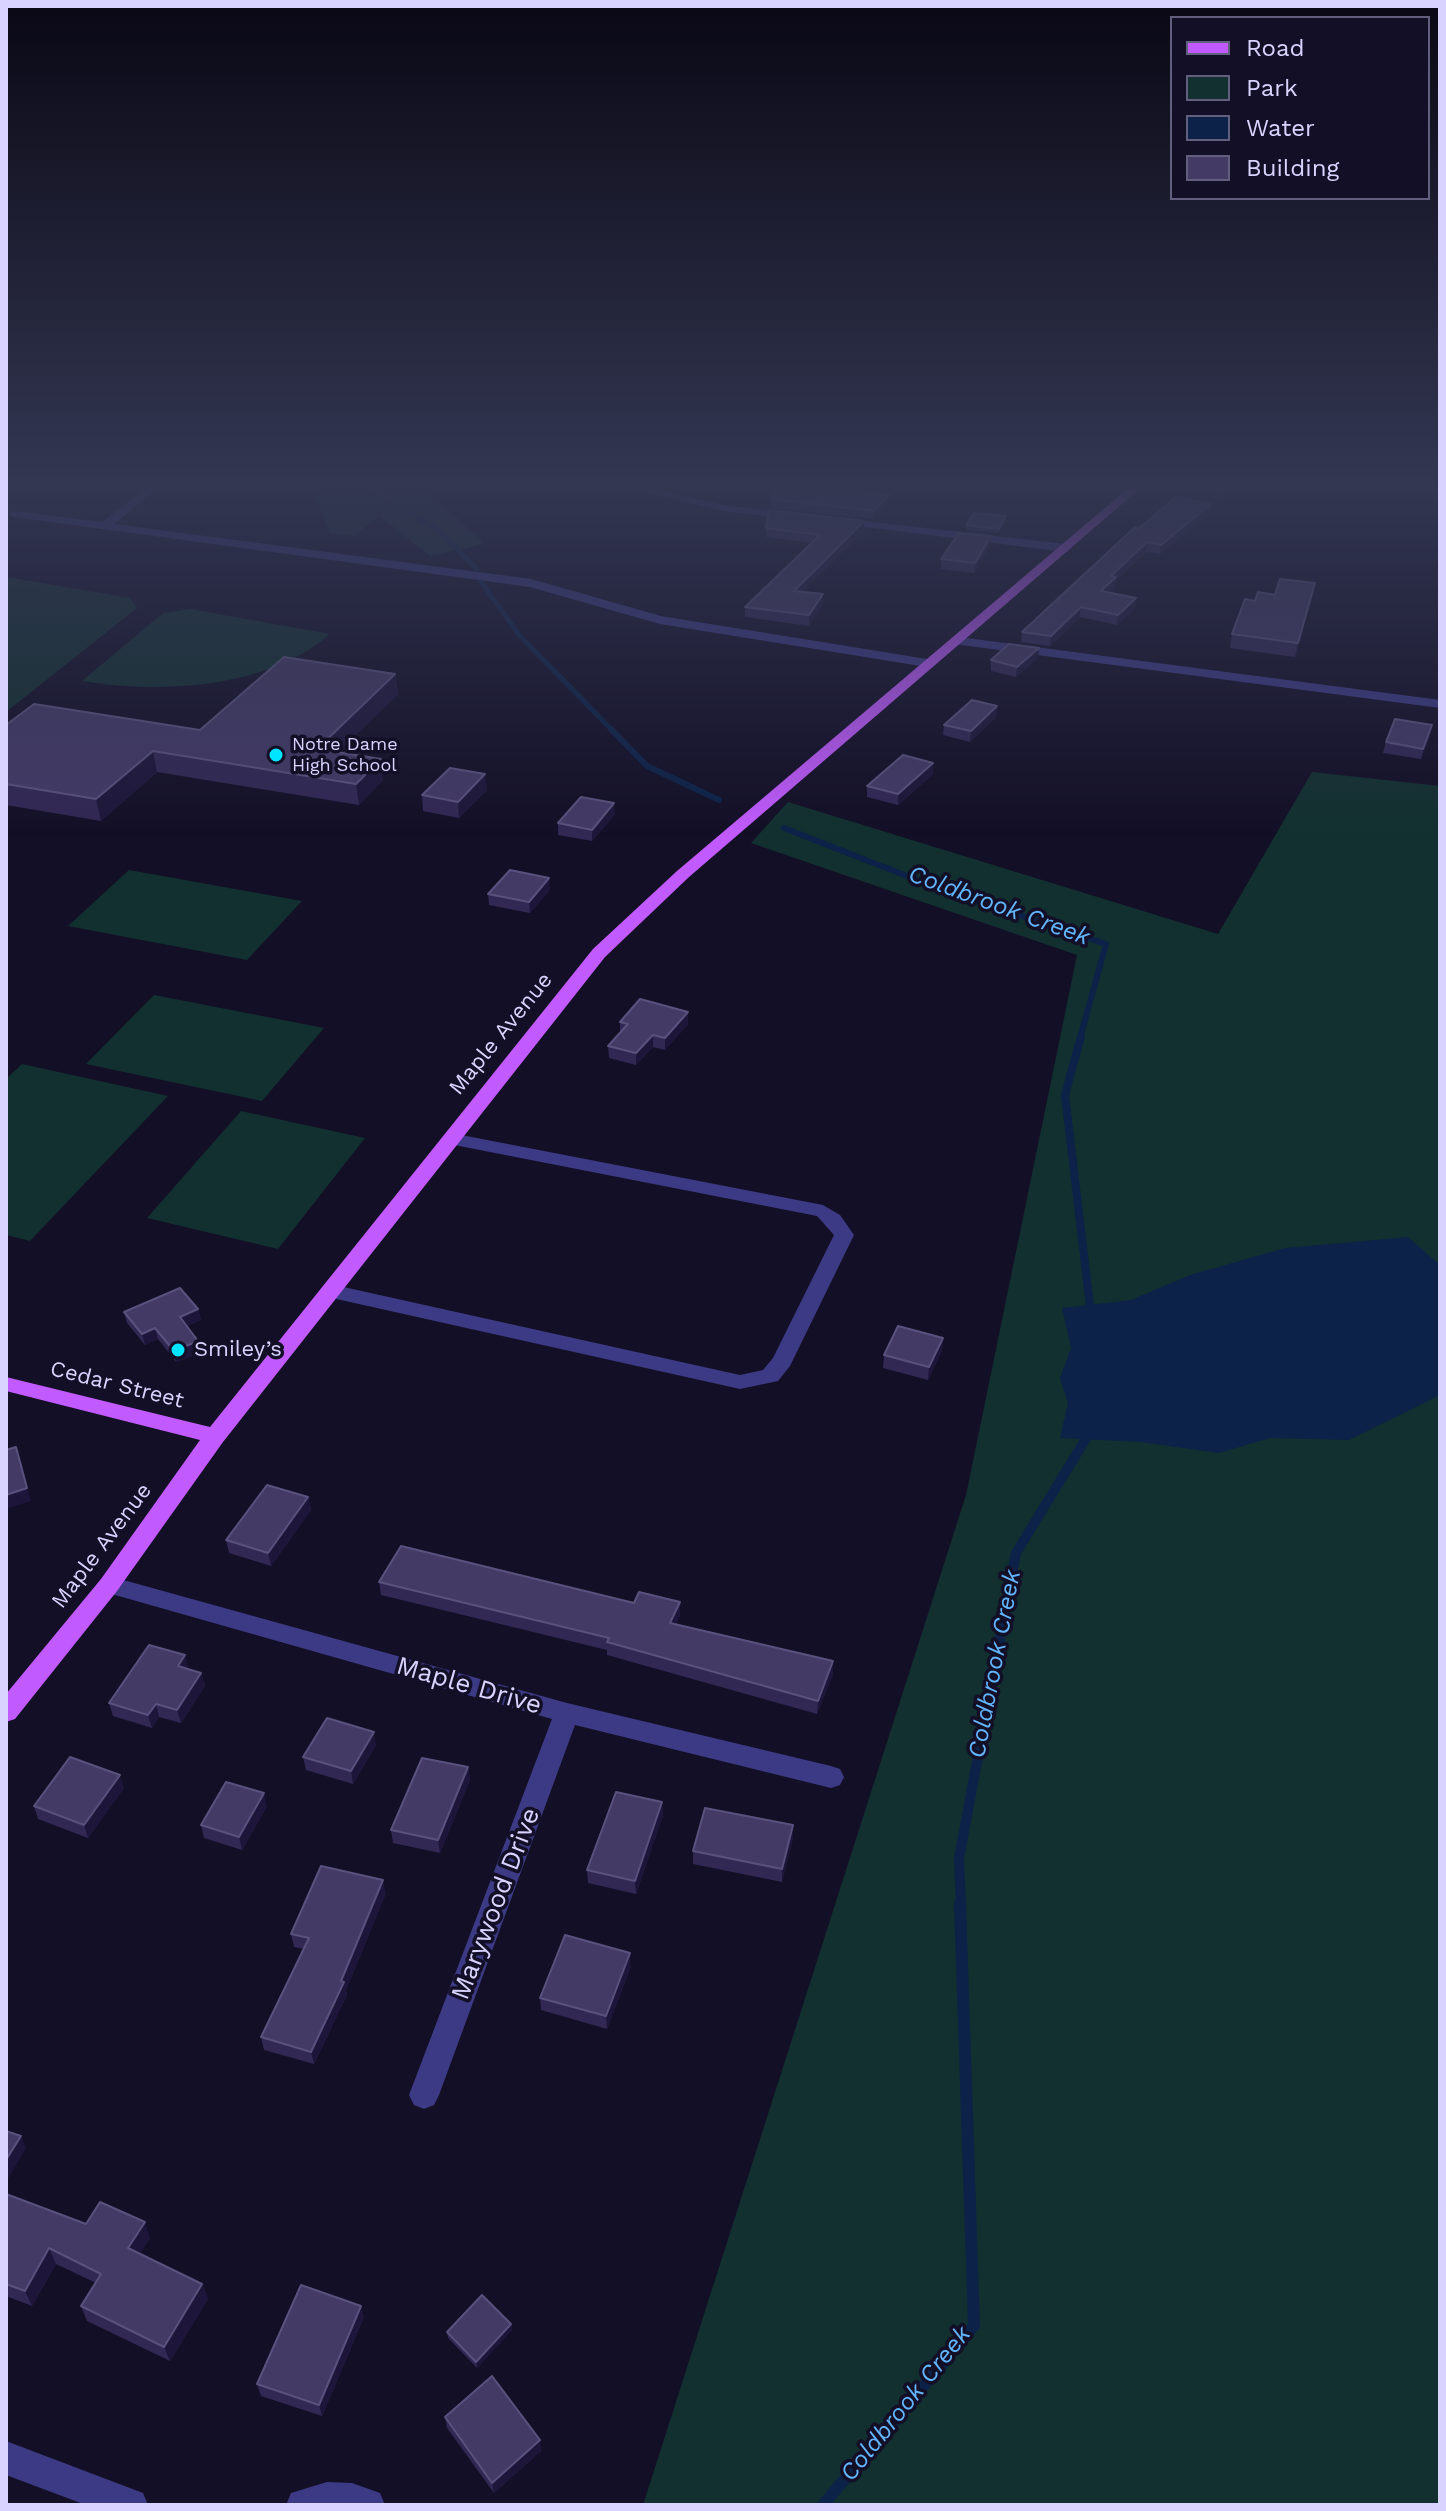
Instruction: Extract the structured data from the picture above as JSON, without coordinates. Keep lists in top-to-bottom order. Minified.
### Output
{"streets":{"main road":["Maple Avenue","Cedar Street"],"street":["Maple Drive","Marywood Drive"]},"crossings":[["Maple Avenue","Cedar Street"],["Maple Avenue","Maple Drive"],["Maple Drive","Marywood Drive"]],"water":["Coldbrook Creek"],"places":["Notre Dame High School","Smiley’s"],"legend":["Road","Park","Water","Building"]}
